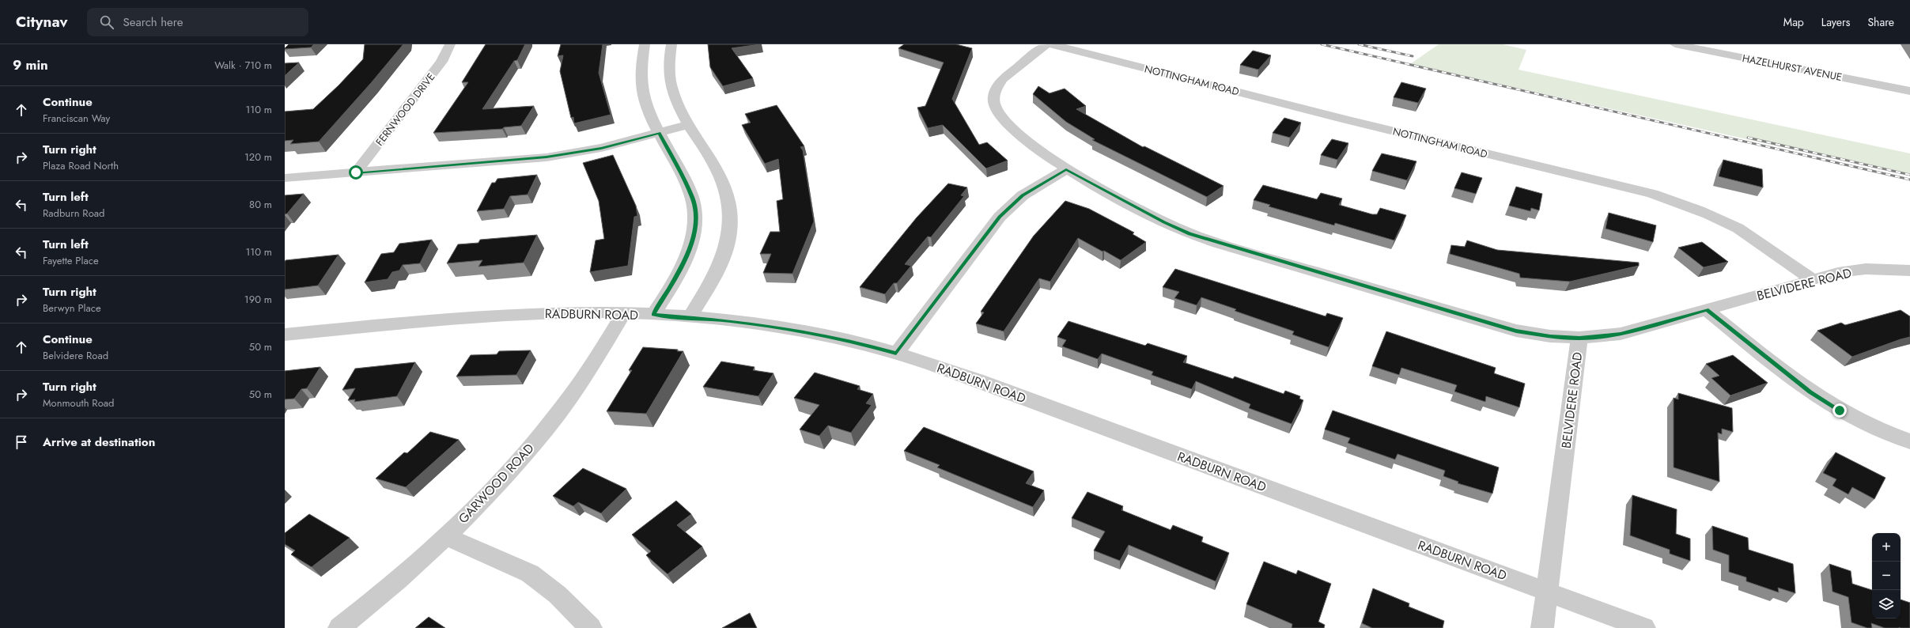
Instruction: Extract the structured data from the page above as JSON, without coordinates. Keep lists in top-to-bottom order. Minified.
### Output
{"streets":{"street":["HAZELHURST AVENUE","NOTTINGHAM ROAD","FERNWOOD DRIVE","BELVIDERE ROAD","RADBURN ROAD","GARWOOD ROAD"]},"crossings":[["NOTTINGHAM ROAD","BELVIDERE ROAD"],["BELVIDERE ROAD","RADBURN ROAD"],["RADBURN ROAD","GARWOOD ROAD"]],"page":{"header":"Citynav","search":"Search here","nav":["Map","Layers","Share"],"heading":["9 min","Walk · 710 m"],"list":[["Continue","Franciscan Way","110 m"],["Turn right","Plaza Road North","120 m"],["Turn left","Radburn Road","80 m"],["Turn left","Fayette Place","110 m"],["Turn right","Berwyn Place","190 m"],["Continue","Belvidere Road","50 m"],["Turn right","Monmouth Road","50 m"],"Arrive at destination"],"map_buttons":["+","−"]}}
